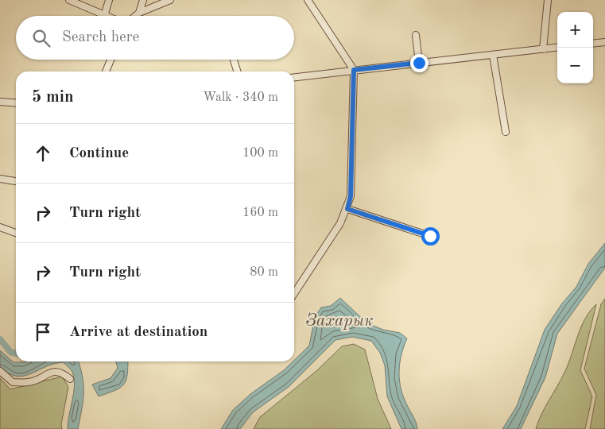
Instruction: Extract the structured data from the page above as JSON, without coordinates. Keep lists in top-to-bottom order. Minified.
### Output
{"water":["Захарык"],"page":{"map_buttons":["+","−"],"search":"Search here","heading":["5 min","Walk · 340 m"],"list":[["Continue","100 m"],["Turn right","160 m"],["Turn right","80 m"],"Arrive at destination"]}}
